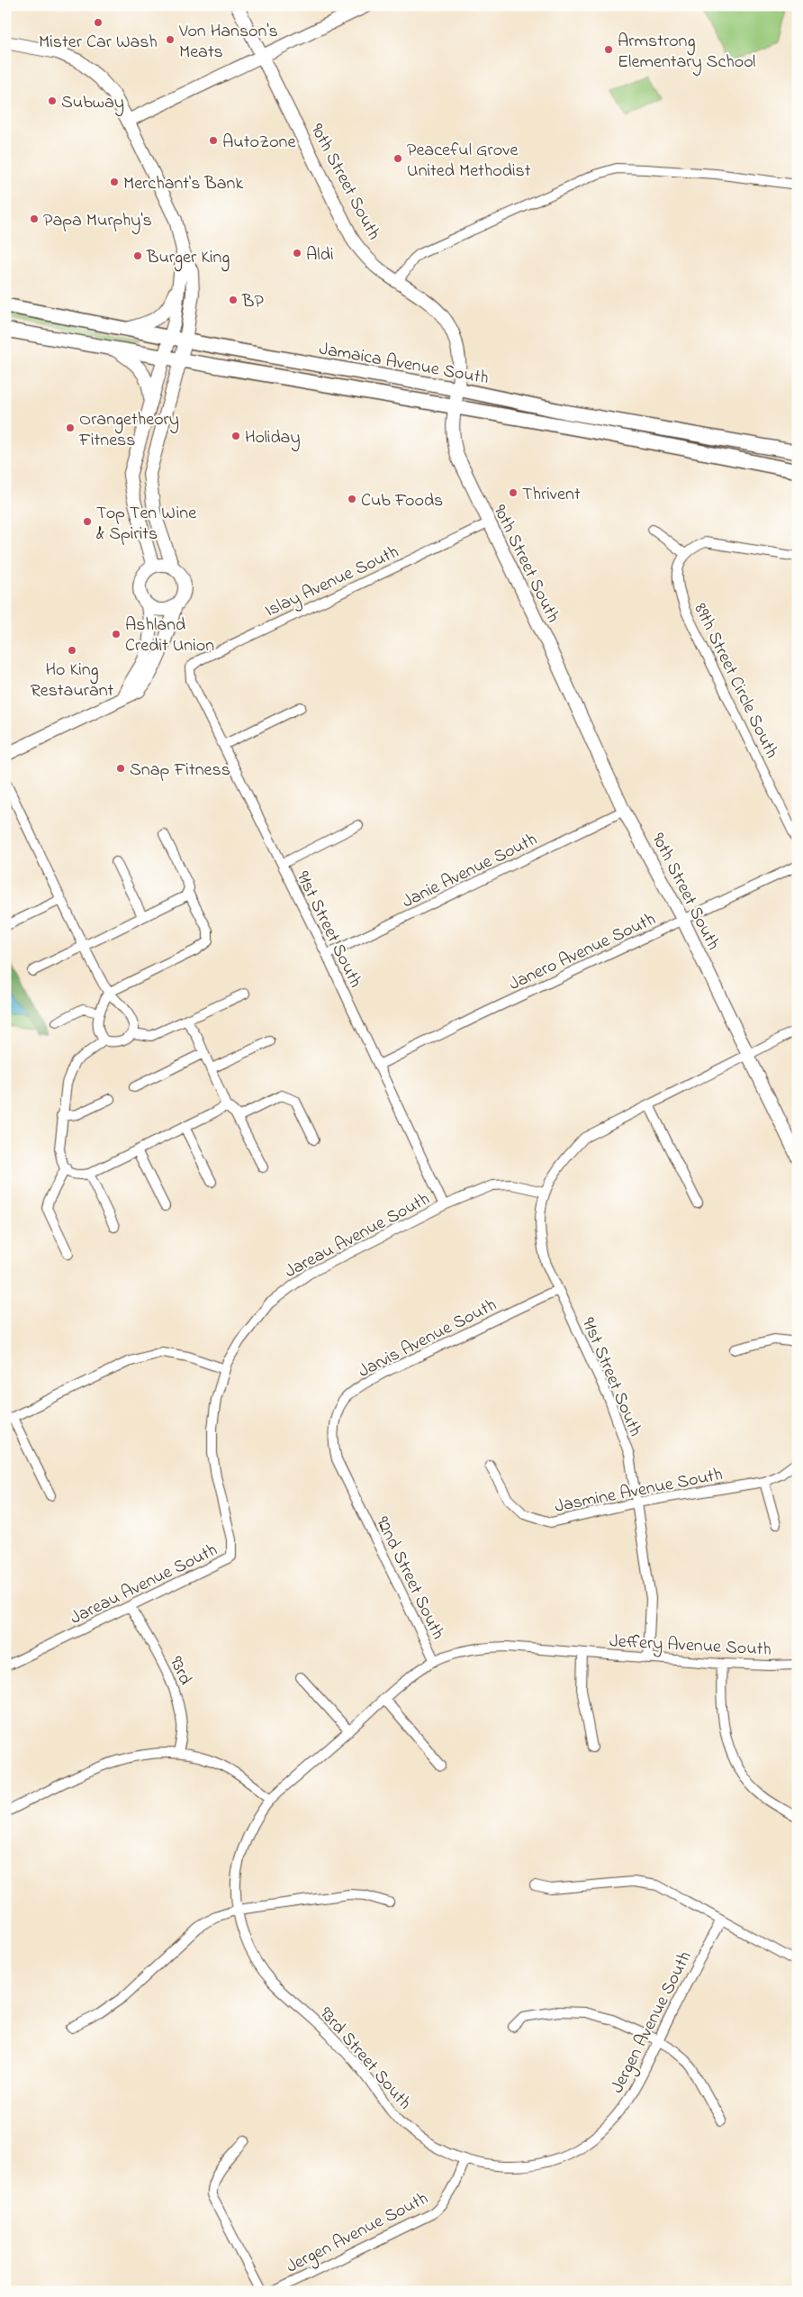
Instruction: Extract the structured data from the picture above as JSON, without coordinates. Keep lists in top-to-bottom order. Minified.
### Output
{"streets":{"main road":["Jamaica Avenue South"],"street":["90th Street South","Islay Avenue South","89th Street Circle South","Janie Avenue South","91st Street South","Janero Avenue South","Jareau Avenue South","Jarvis Avenue South","Jasmine Avenue South","92nd Street South","Jeffery Avenue South","93rd","Jergen Avenue South","93rd Street South"]},"crossings":[["90th Street South","Jamaica Avenue South"],["90th Street South","Islay Avenue South"],["90th Street South","Janie Avenue South"],["90th Street South","Janero Avenue South"],["Islay Avenue South","91st Street South"],["Janie Avenue South","91st Street South"],["91st Street South","Janero Avenue South"],["91st Street South","Jareau Avenue South"],["91st Street South","Jarvis Avenue South"],["91st Street South","Jasmine Avenue South"],["91st Street South","Jeffery Avenue South"],["Jareau Avenue South","93rd"],["Jarvis Avenue South","92nd Street South"],["92nd Street South","Jeffery Avenue South"],["Jeffery Avenue South","93rd Street South"],["Jergen Avenue South","93rd Street South"]],"places":["Mister Car Wash","Von Hanson's Meats","Armstrong Elementary School","Subway","AutoZone","Peaceful Grove United Methodist","Merchant's Bank","Papa Murphy's","Aldi","Burger King","BP","Orangetheory Fitness","Holiday","Thrivent","Cub Foods","Top Ten Wine & Spirits","Ashland Credit Union","Ho King Restaurant","Snap Fitness"]}
